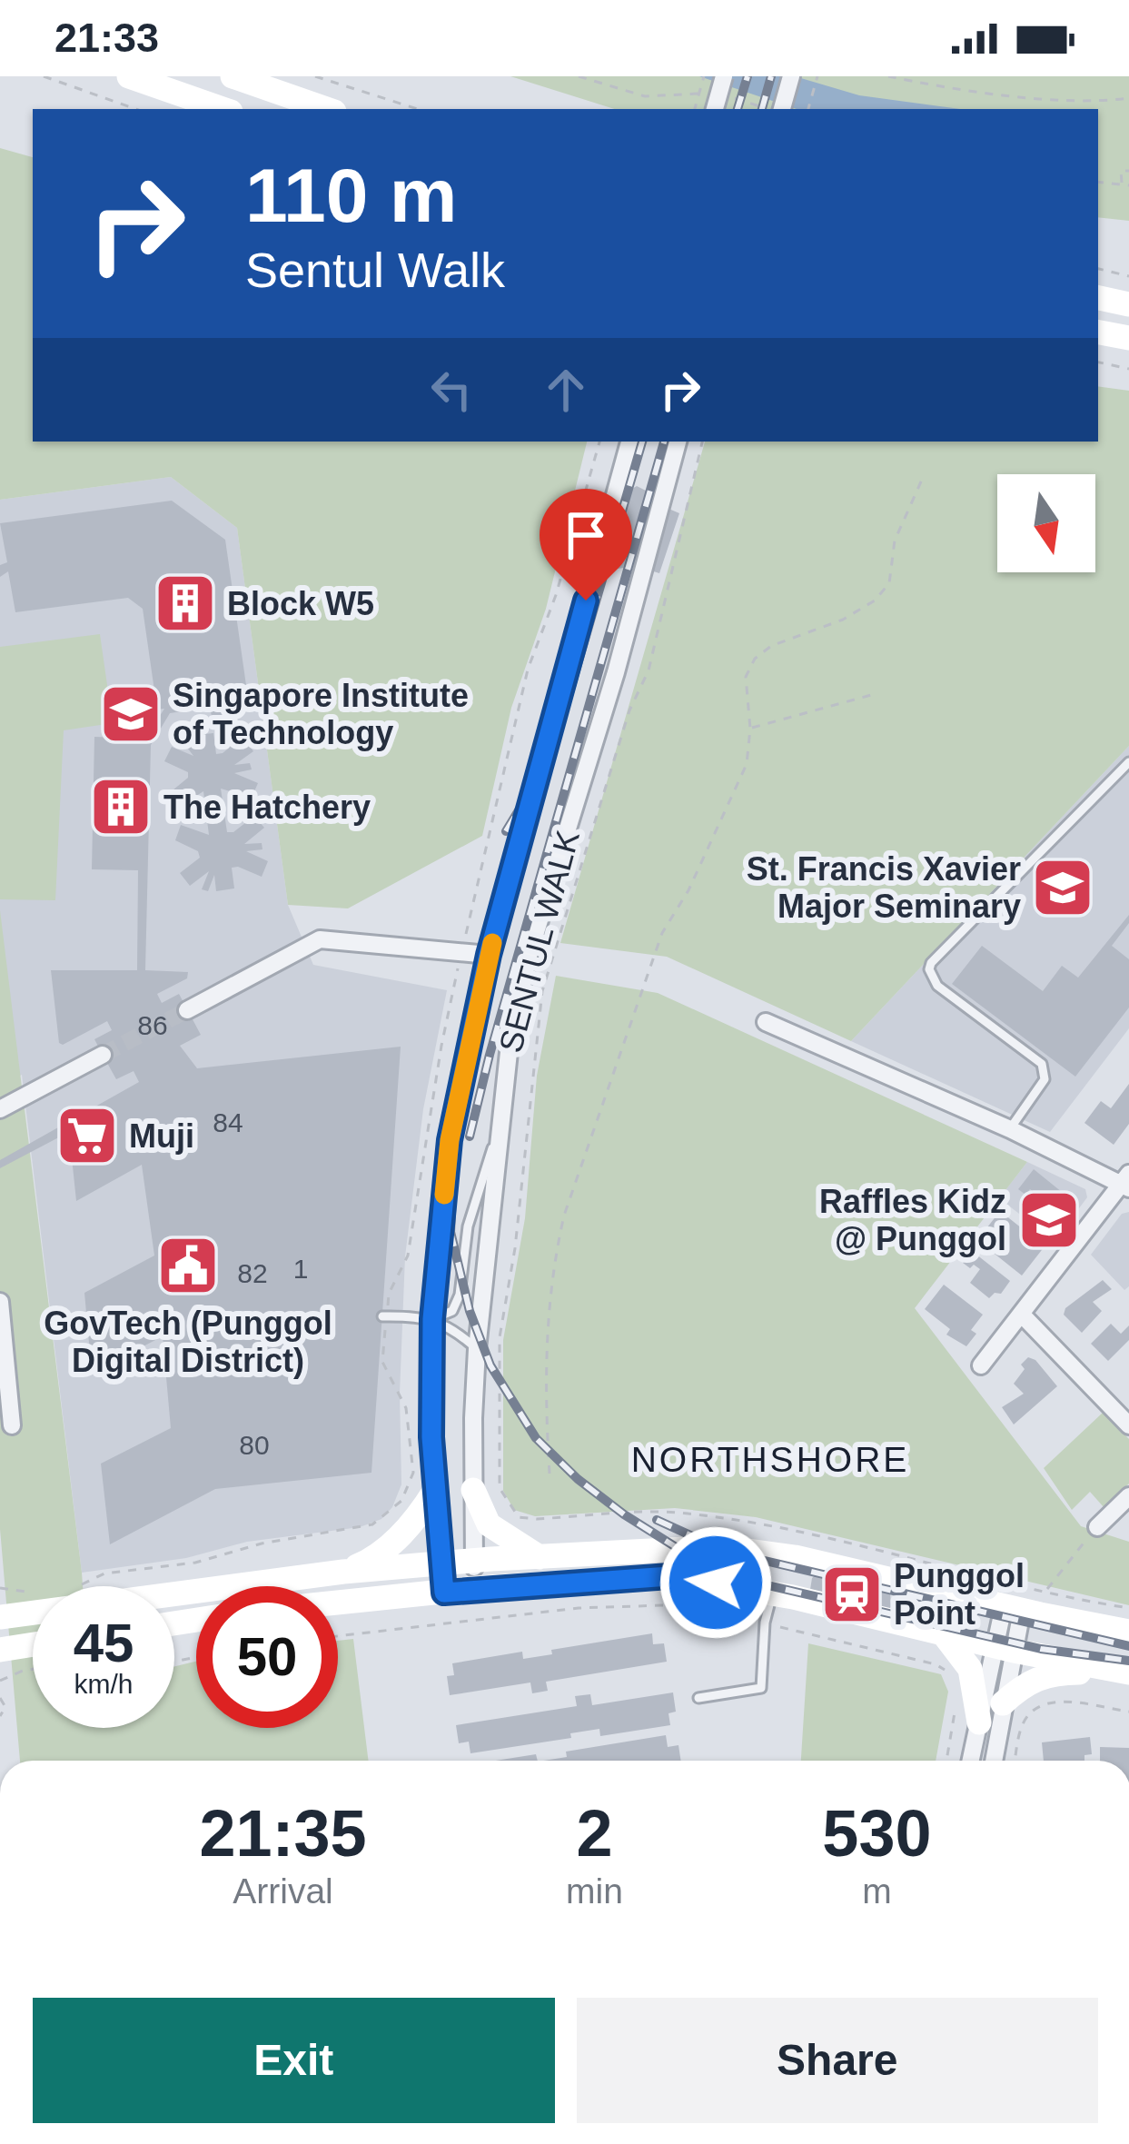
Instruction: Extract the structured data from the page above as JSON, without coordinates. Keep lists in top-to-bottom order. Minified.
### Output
{"streets":{"street":["SENTUL WALK"]},"districts":["NORTHSHORE"],"places":{"building":["Block W5","The Hatchery"],"school or university":["Singapore Institute of Technology","St. Francis Xavier Major Seminary","Raffles Kidz @ Punggol"],"supermarket":["Muji"],"public building":["GovTech (Punggol Digital District)"],"station":["Punggol Point"]},"house_numbers":["86","84","1","82","80"],"north":"bottom","page":{"status":"21:33","turn":["110 m","Sentul Walk"],"speed":"45 km/h","limit":"50","eta":["21:35","Arrival","2","min","530","m"],"buttons":["Exit","Share"]}}
